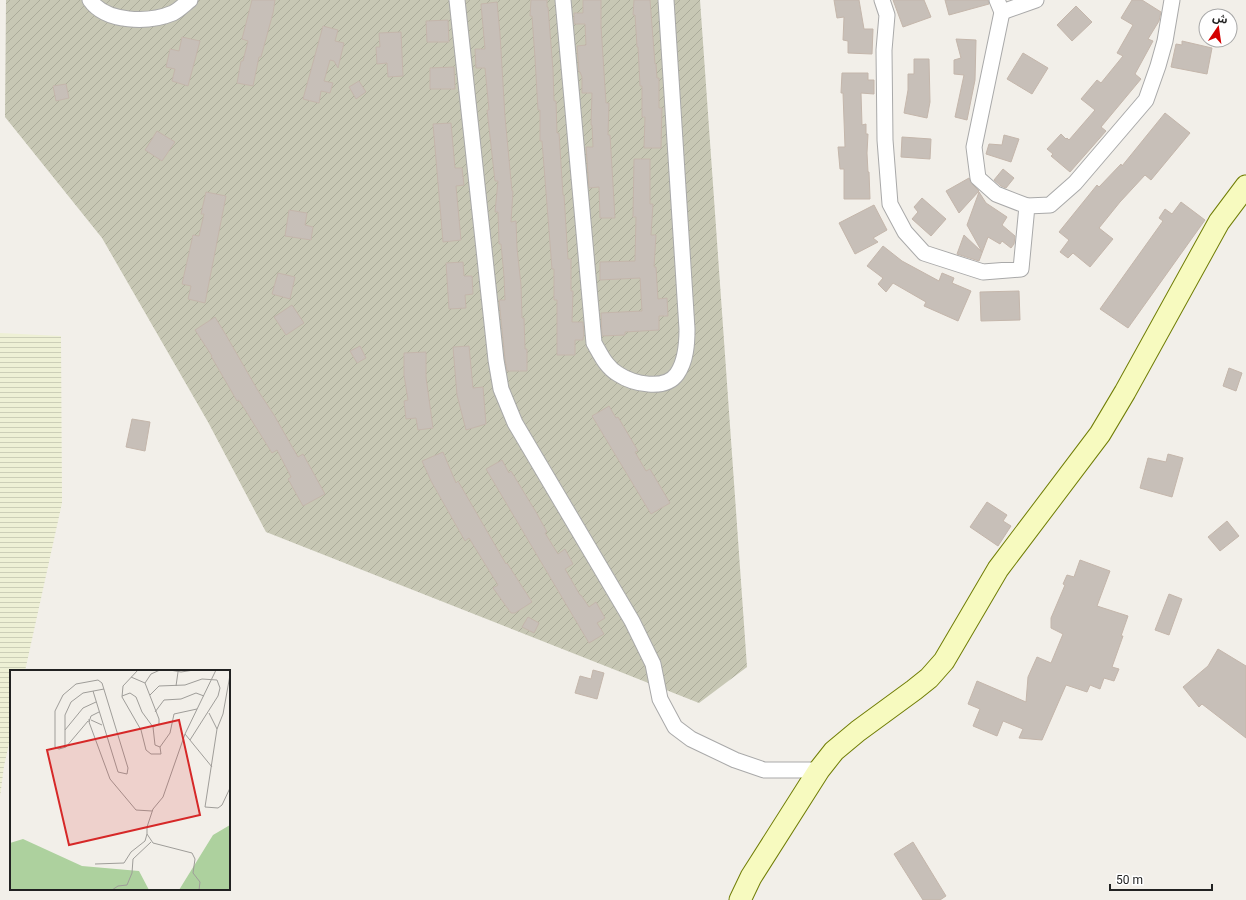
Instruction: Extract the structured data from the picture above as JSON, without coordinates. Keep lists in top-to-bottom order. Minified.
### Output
{"scale_bar":"50 m","north":"top"}
